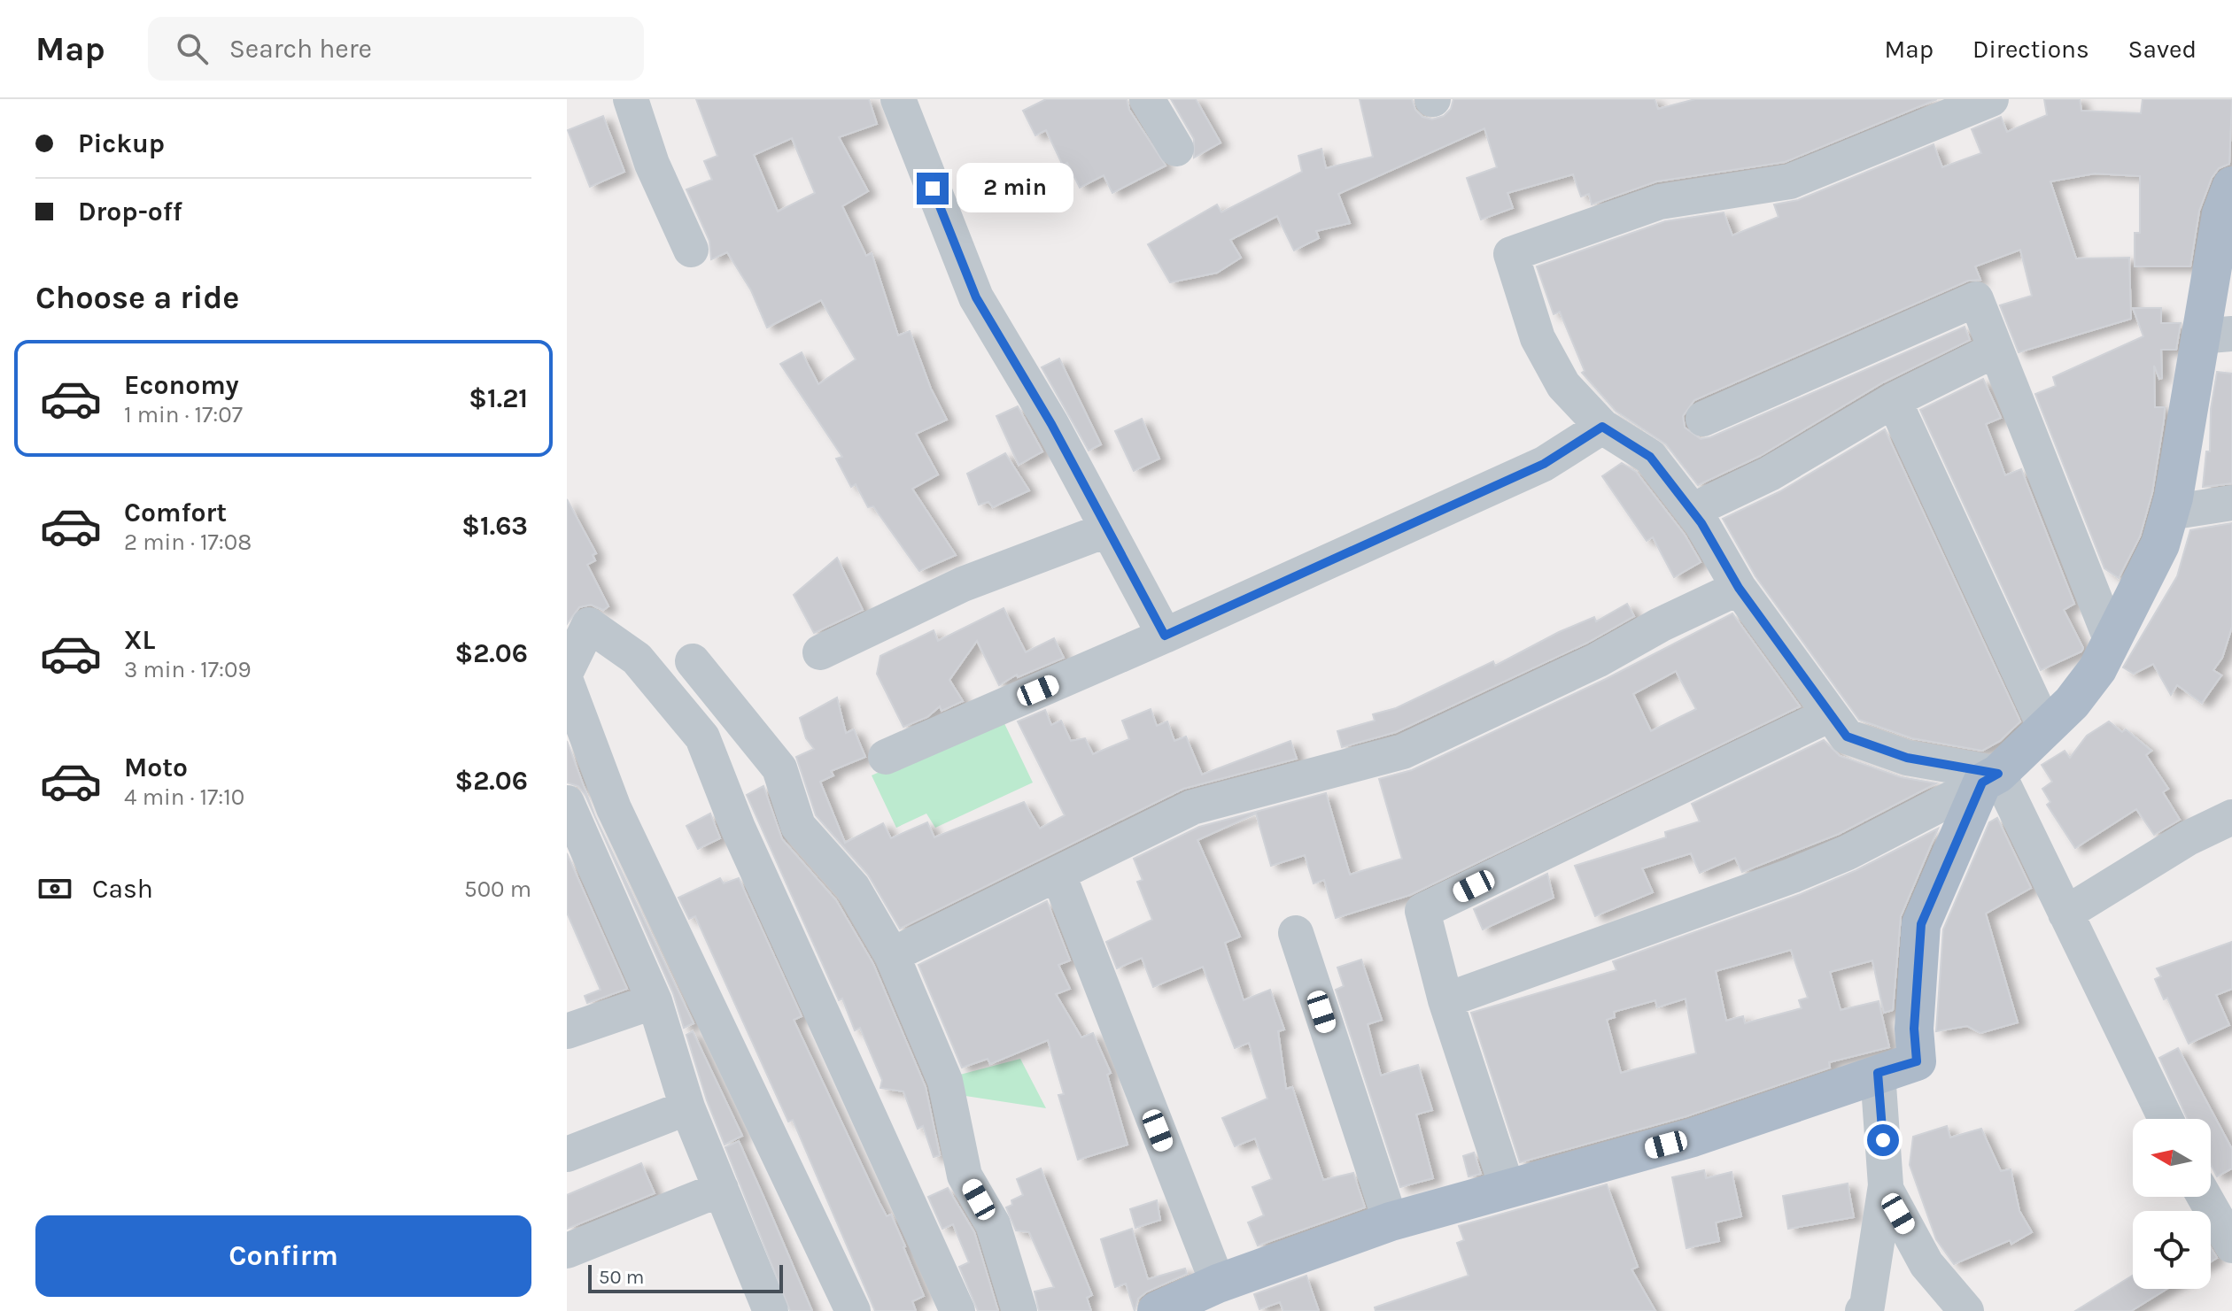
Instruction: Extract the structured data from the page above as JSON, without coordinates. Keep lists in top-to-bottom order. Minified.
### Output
{"scale_bar":"50 m","north":"left","page":{"header":"Map","search":"Search here","nav":["Map","Directions","Saved"],"banner":["Pickup","Drop-off"],"bubble":"2 min","heading":"Choose a ride","list":[{"name":"Economy","note":"1 min · 17:07","value":"$1.21"},{"name":"Comfort","note":"2 min · 17:08","value":"$1.63"},{"name":"XL","note":"3 min · 17:09","value":"$2.06"},{"name":"Moto","note":"4 min · 17:10","value":"$2.06"}],"pay":["Cash","500 m"],"buttons":"Confirm","scale":"50 m"}}
